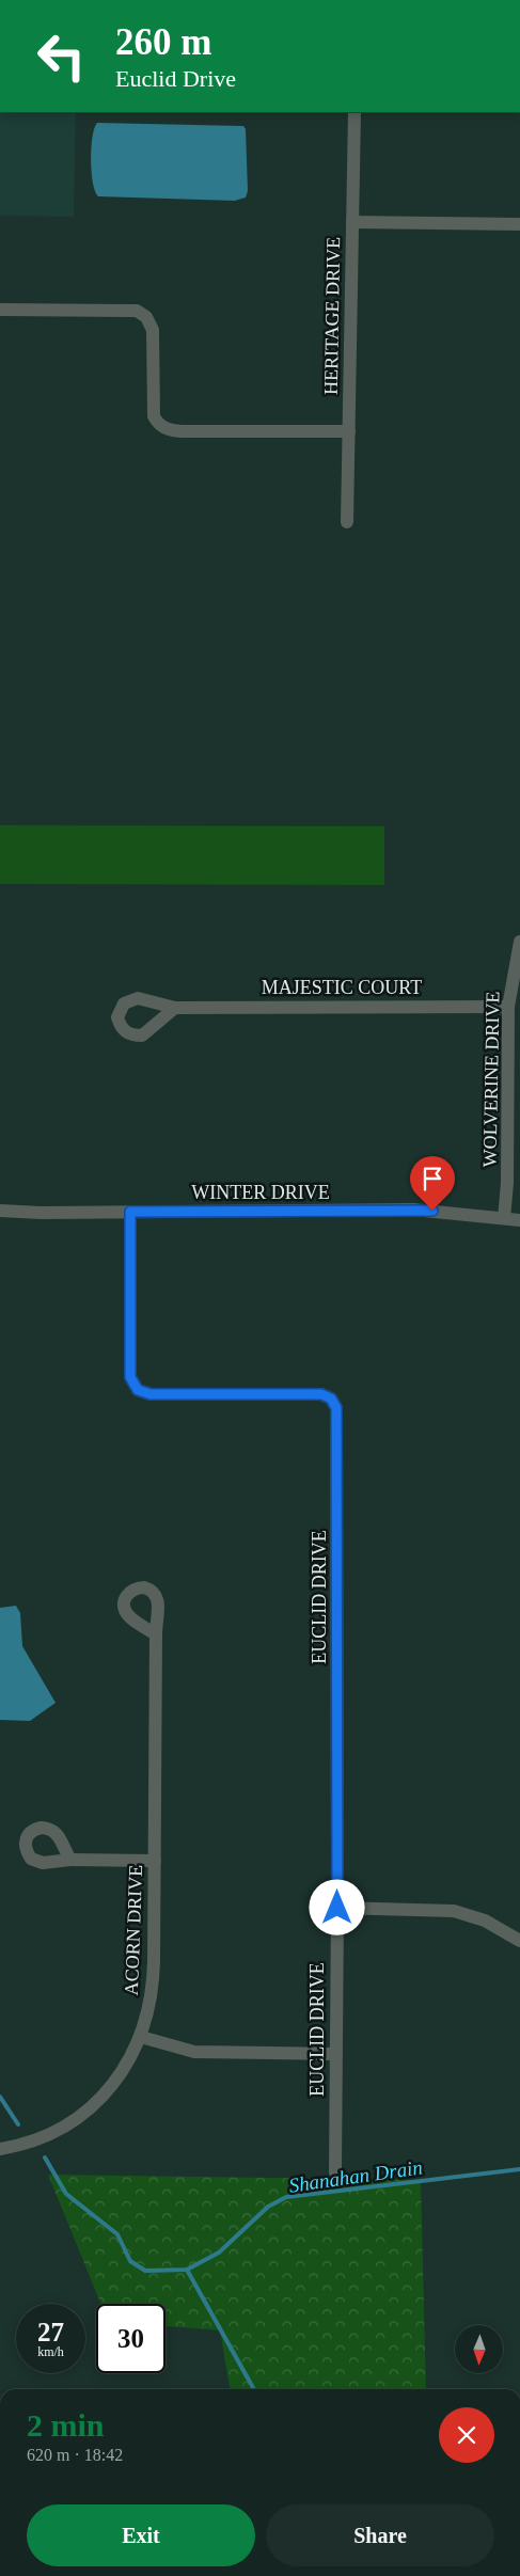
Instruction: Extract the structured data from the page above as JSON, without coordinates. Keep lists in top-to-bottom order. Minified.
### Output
{"streets":{"street":["HERITAGE DRIVE","MAJESTIC COURT","WOLVERINE DRIVE","WINTER DRIVE","EUCLID DRIVE","ACORN DRIVE"]},"crossings":[["MAJESTIC COURT","WOLVERINE DRIVE"],["WOLVERINE DRIVE","WINTER DRIVE"],["WINTER DRIVE","EUCLID DRIVE"]],"water":["Shanahan Drain"],"north":"bottom","page":{"turn":["260 m","Euclid Drive"],"speed":"27 km/h","limit":"30","heading":["2 min","620 m · 18:42"],"buttons":["Exit","Share"]}}
